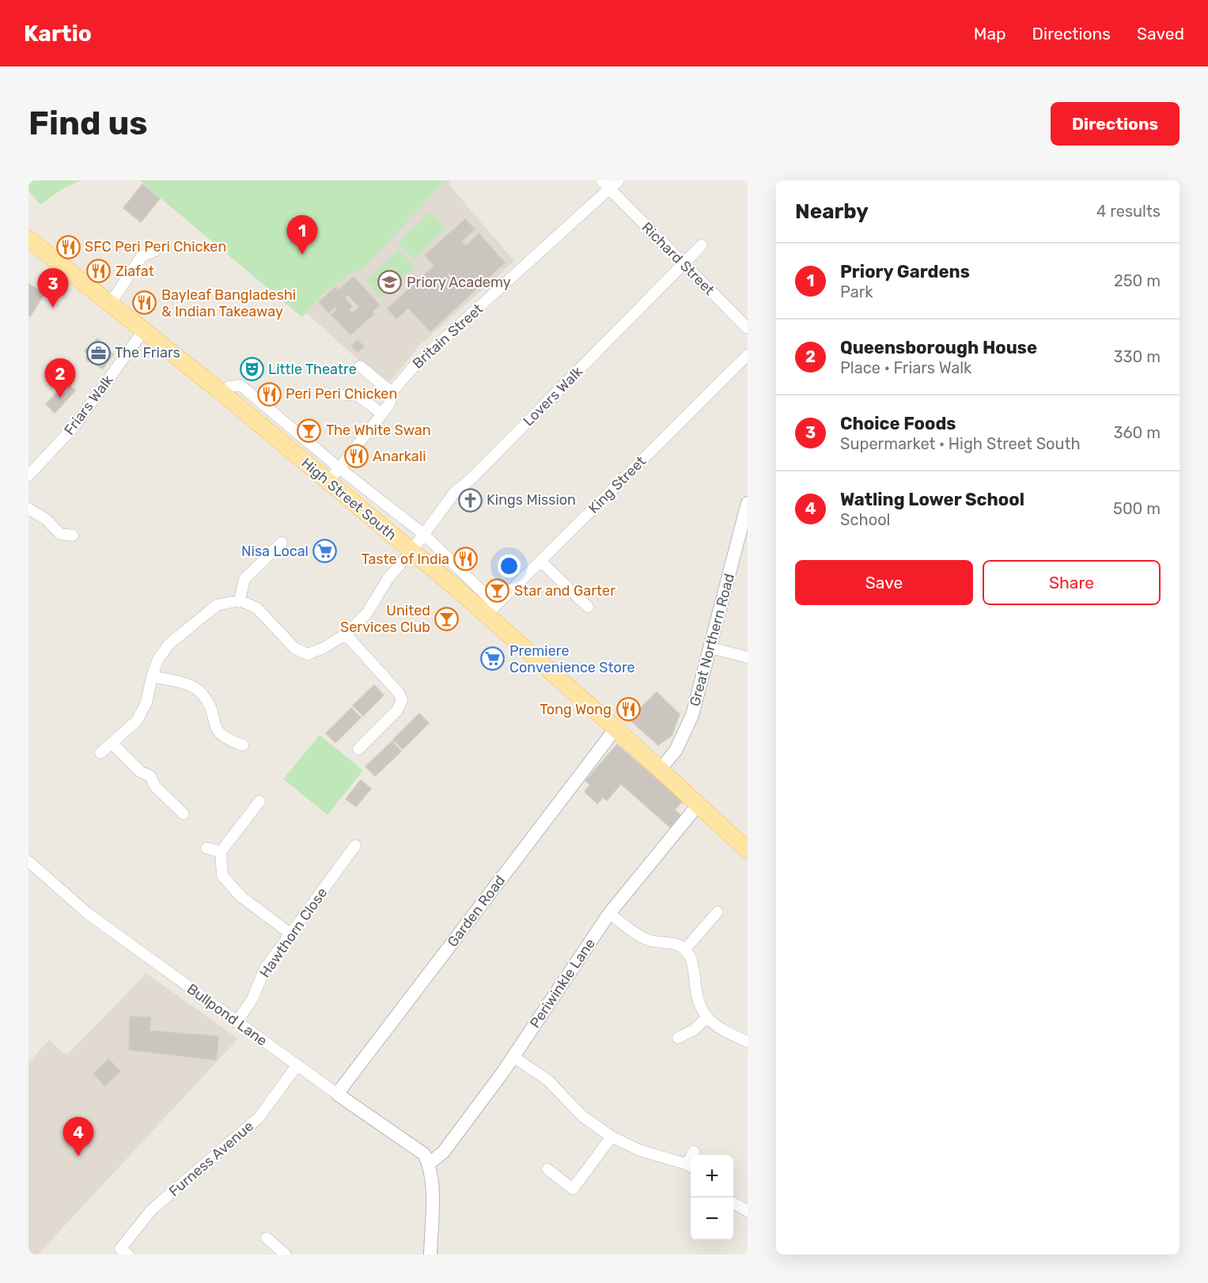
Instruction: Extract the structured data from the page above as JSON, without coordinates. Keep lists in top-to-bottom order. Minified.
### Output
{"streets":{"main road":["High Street South"],"street":["Richard Street","Britain Street","Lovers Walk","Friars Walk","King Street","Great Northern Road","Garden Road","Hawthorn Close","Periwinkle Lane","Bullpond Lane","Furness Avenue"]},"crossings":[["Richard Street","Britain Street"],["Richard Street","Lovers Walk"],["Britain Street","High Street South"],["Lovers Walk","High Street South"],["Friars Walk","High Street South"],["King Street","High Street South"],["High Street South","Great Northern Road"],["High Street South","Garden Road"],["High Street South","Periwinkle Lane"],["Garden Road","Bullpond Lane"],["Hawthorn Close","Bullpond Lane"],["Periwinkle Lane","Bullpond Lane"],["Bullpond Lane","Furness Avenue"]],"places":{"restaurant":["SFC Peri Peri Chicken","Ziafat","Bayleaf Bangladeshi & Indian Takeaway","Peri Peri Chicken","Anarkali","Taste of India","Tong Wong"],"school or university":["Priory Academy"],"office":["The Friars"],"theatre":["Little Theatre"],"bar":["The White Swan","Star and Garter","United Services Club"],"church":["Kings Mission"],"supermarket":["Nisa Local","Premiere Convenience Store"]},"page":{"header":"Kartio","nav":["Map","Directions","Saved"],"buttons":["Directions",["Save","Share"]],"title":"Find us","heading":["Nearby","4 results"],"pins":["1","3","2","4"],"list":[{"mark":"1","name":"Priory Gardens","note":"Park","value":"250 m"},{"mark":"2","name":"Queensborough House","note":"Place · Friars Walk","value":"330 m"},{"mark":"3","name":"Choice Foods","note":"Supermarket · High Street South","value":"360 m"},{"mark":"4","name":"Watling Lower School","note":"School","value":"500 m"}],"map_buttons":["+","−"]}}
